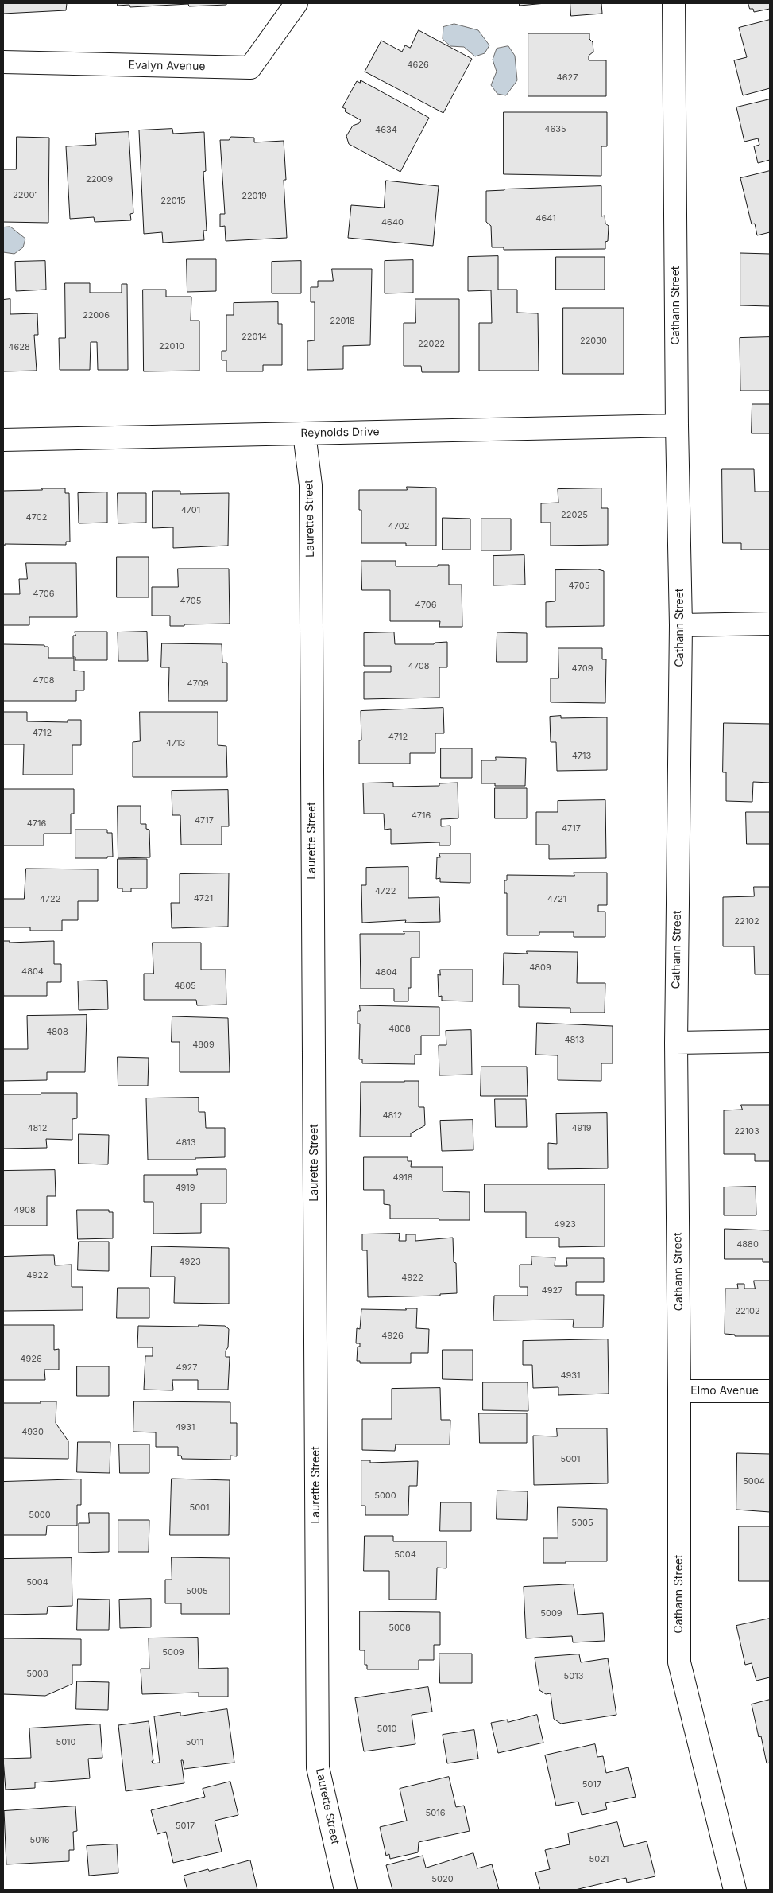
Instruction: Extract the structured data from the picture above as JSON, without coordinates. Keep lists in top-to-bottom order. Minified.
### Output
{"streets":{"street":["Evalyn Avenue","Cathann Street","Reynolds Drive","Laurette Street","Elmo Avenue"]},"crossings":[["Cathann Street","Reynolds Drive"],["Cathann Street","Elmo Avenue"],["Reynolds Drive","Laurette Street"]],"house_numbers":["4626","4627","4635","4634","22009","22001","22019","22015","4641","4640","22006","22018","22014","22030","22022","22010","4628","4701","22025","4702","4702","4705","4706","4705","4706","4708","4709","4708","4709","4712","4712","4713","4713","4716","4717","4716","4717","4722","4721","4722","4721","22102","4809","4804","4804","4805","4808","4808","4813","4809","4812","4812","4919","22103","4813","4918","4919","4908","4923","4880","4923","4922","4922","4927","22102","4926","4926","4927","4931","4931","4930","5001","5004","5000","5001","5000","5005","5004","5004","5005","5009","5008","5009","5008","5013","5010","5010","5011","5017","5016","5017","5016","5021","5020"]}
